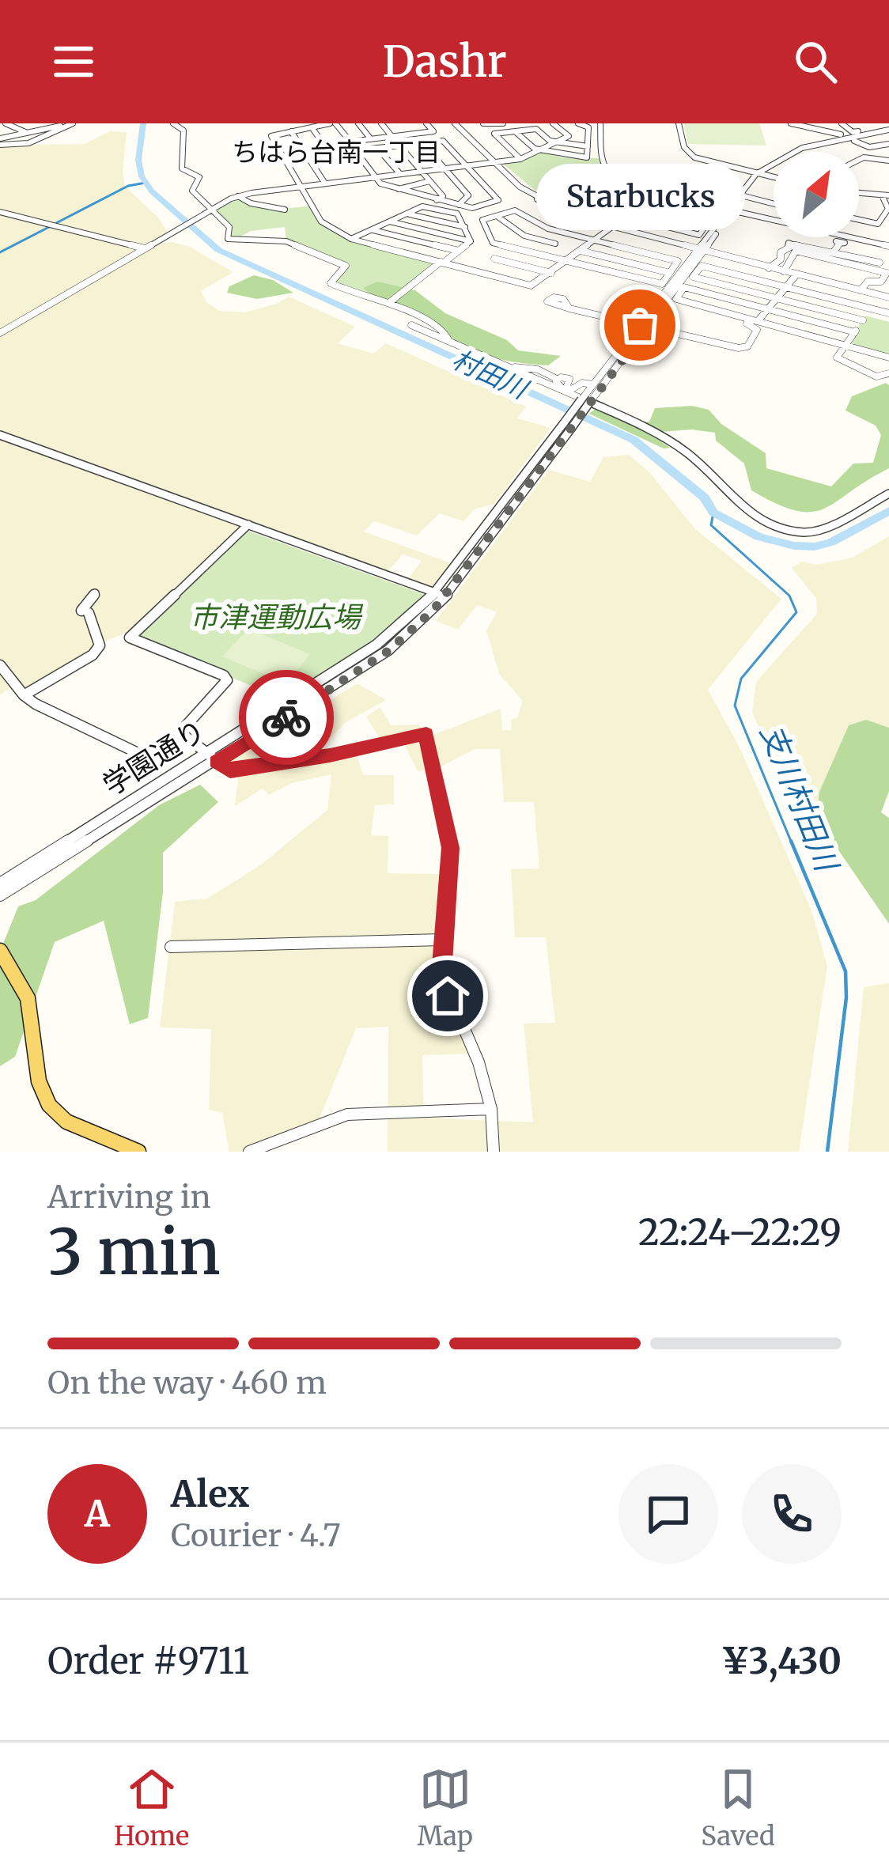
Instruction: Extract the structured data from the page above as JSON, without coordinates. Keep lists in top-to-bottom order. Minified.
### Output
{"streets":{"street":["学園通り"]},"districts":["ちはら台南一丁目"],"water":["村田川","支川村田川"],"parks":["市津運動広場"],"places":["Starbucks"],"north":"top right","page":{"header":"Dashr","bubble":"Starbucks","heading":["3 min","Arriving in","22:24–22:29"],"panel":["Alex","Courier · 4.7","Order #9711","¥3,430"],"bar":"On the way · 460 m","round":"A","tabs":["Home","Map","Saved"]}}
